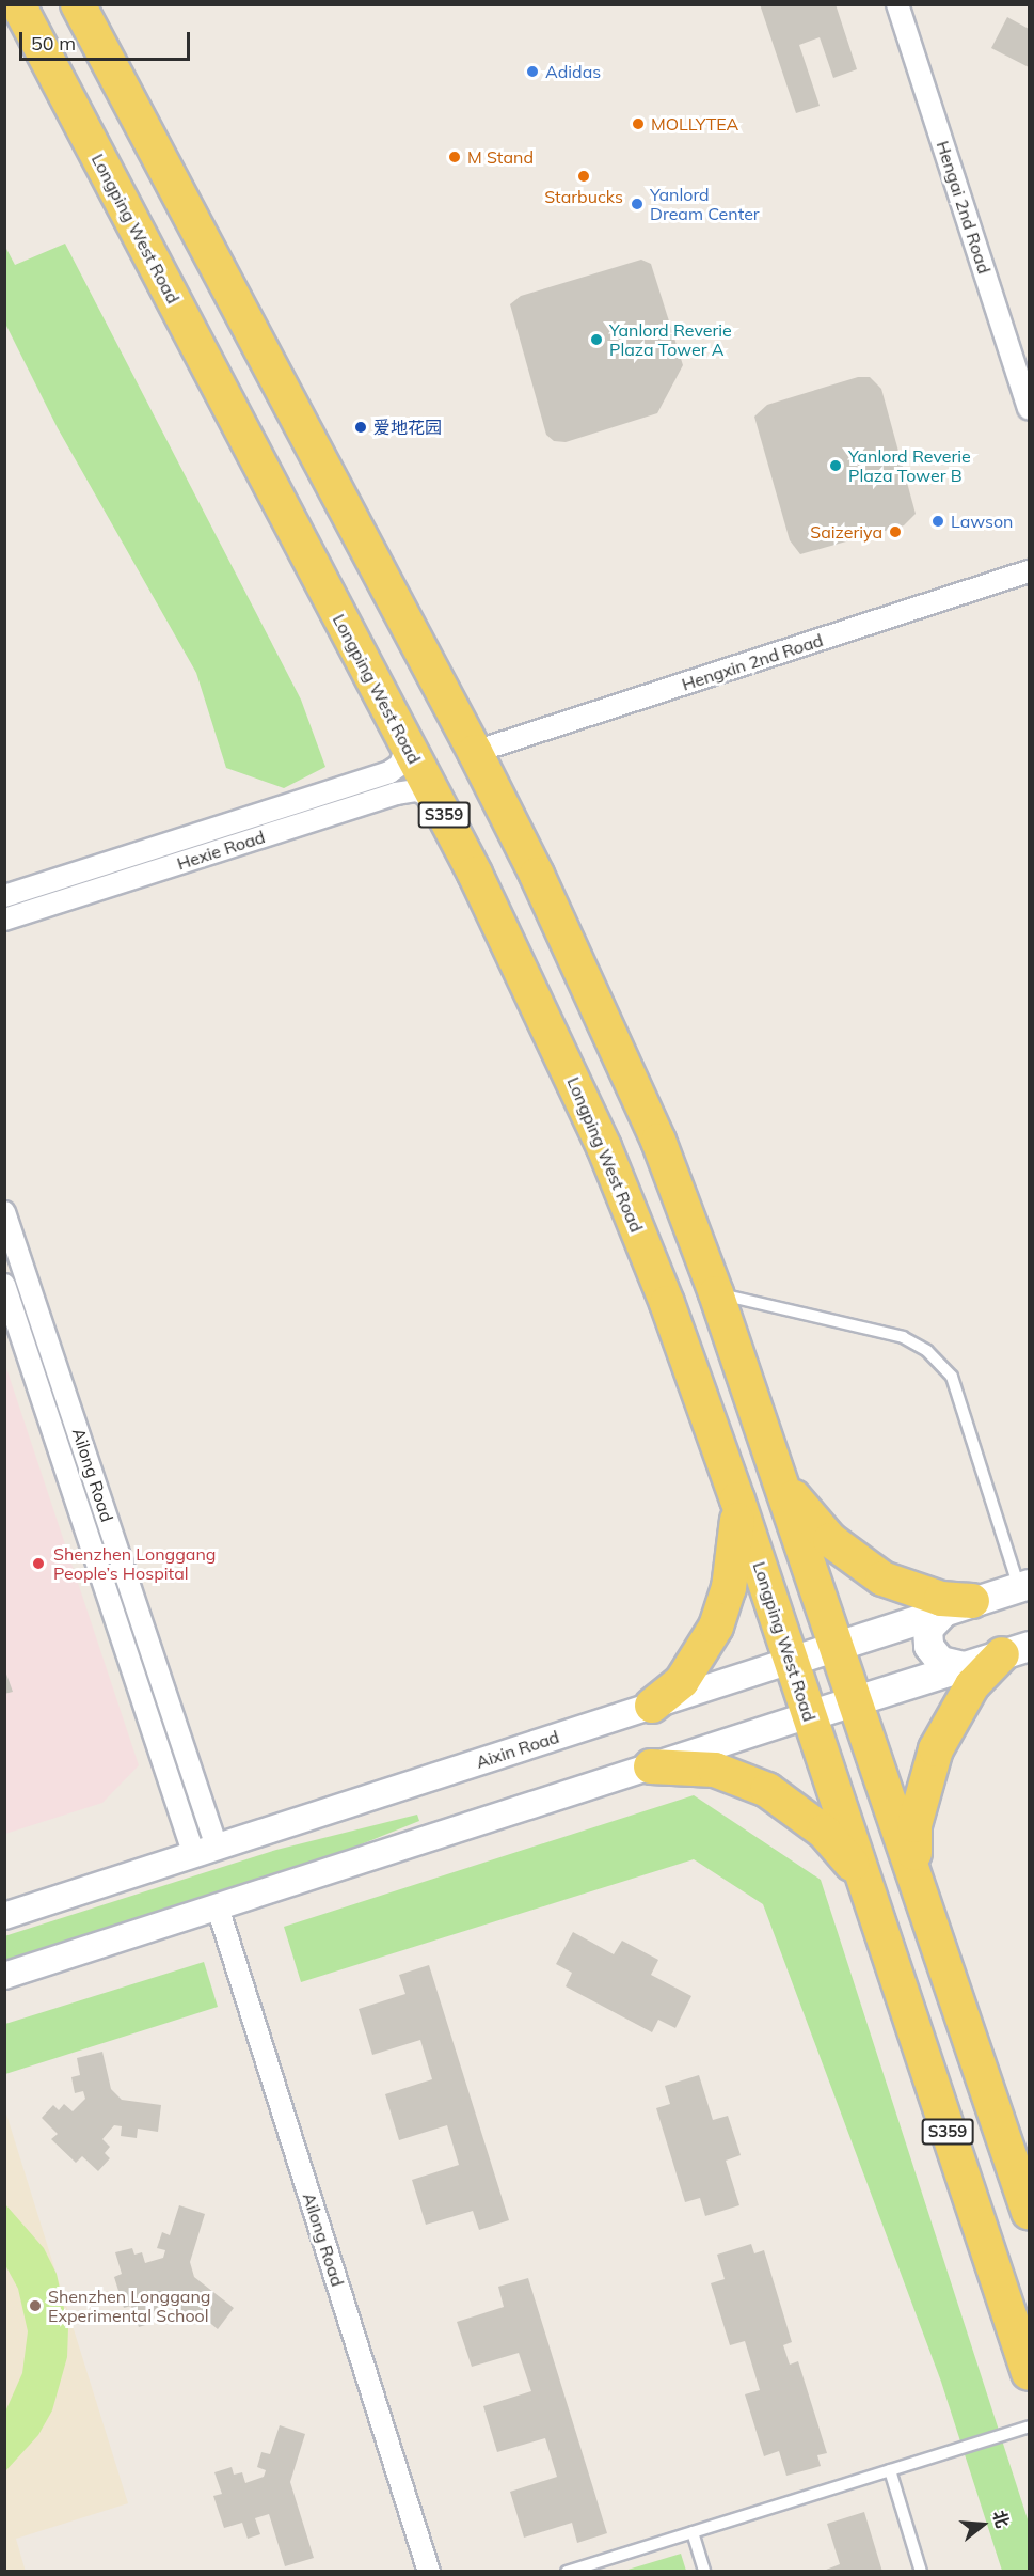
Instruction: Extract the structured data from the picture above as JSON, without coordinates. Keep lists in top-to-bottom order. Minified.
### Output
{"streets":{"main road":["Longping West Road","S359","Aixin Road"],"street":["Hengai 2nd Road","Hengxin 2nd Road","Hexie Road","Ailong Road"]},"crossings":[["Longping West Road","Hexie Road"],["Longping West Road","Aixin Road"],["Hengxin 2nd Road","S359"],["S359","Aixin Road"],["Ailong Road","Aixin Road"]],"places":["Adidas","MOLLYTEA","M Stand","Starbucks","Yanlord Dream Center","Yanlord Reverie Plaza Tower A","爱地花园","Yanlord Reverie Plaza Tower B","Lawson","Saizeriya","Shenzhen Longgang People’s Hospital","Shenzhen Longgang Experimental School"],"scale_bar":"50 m","north":"right"}
